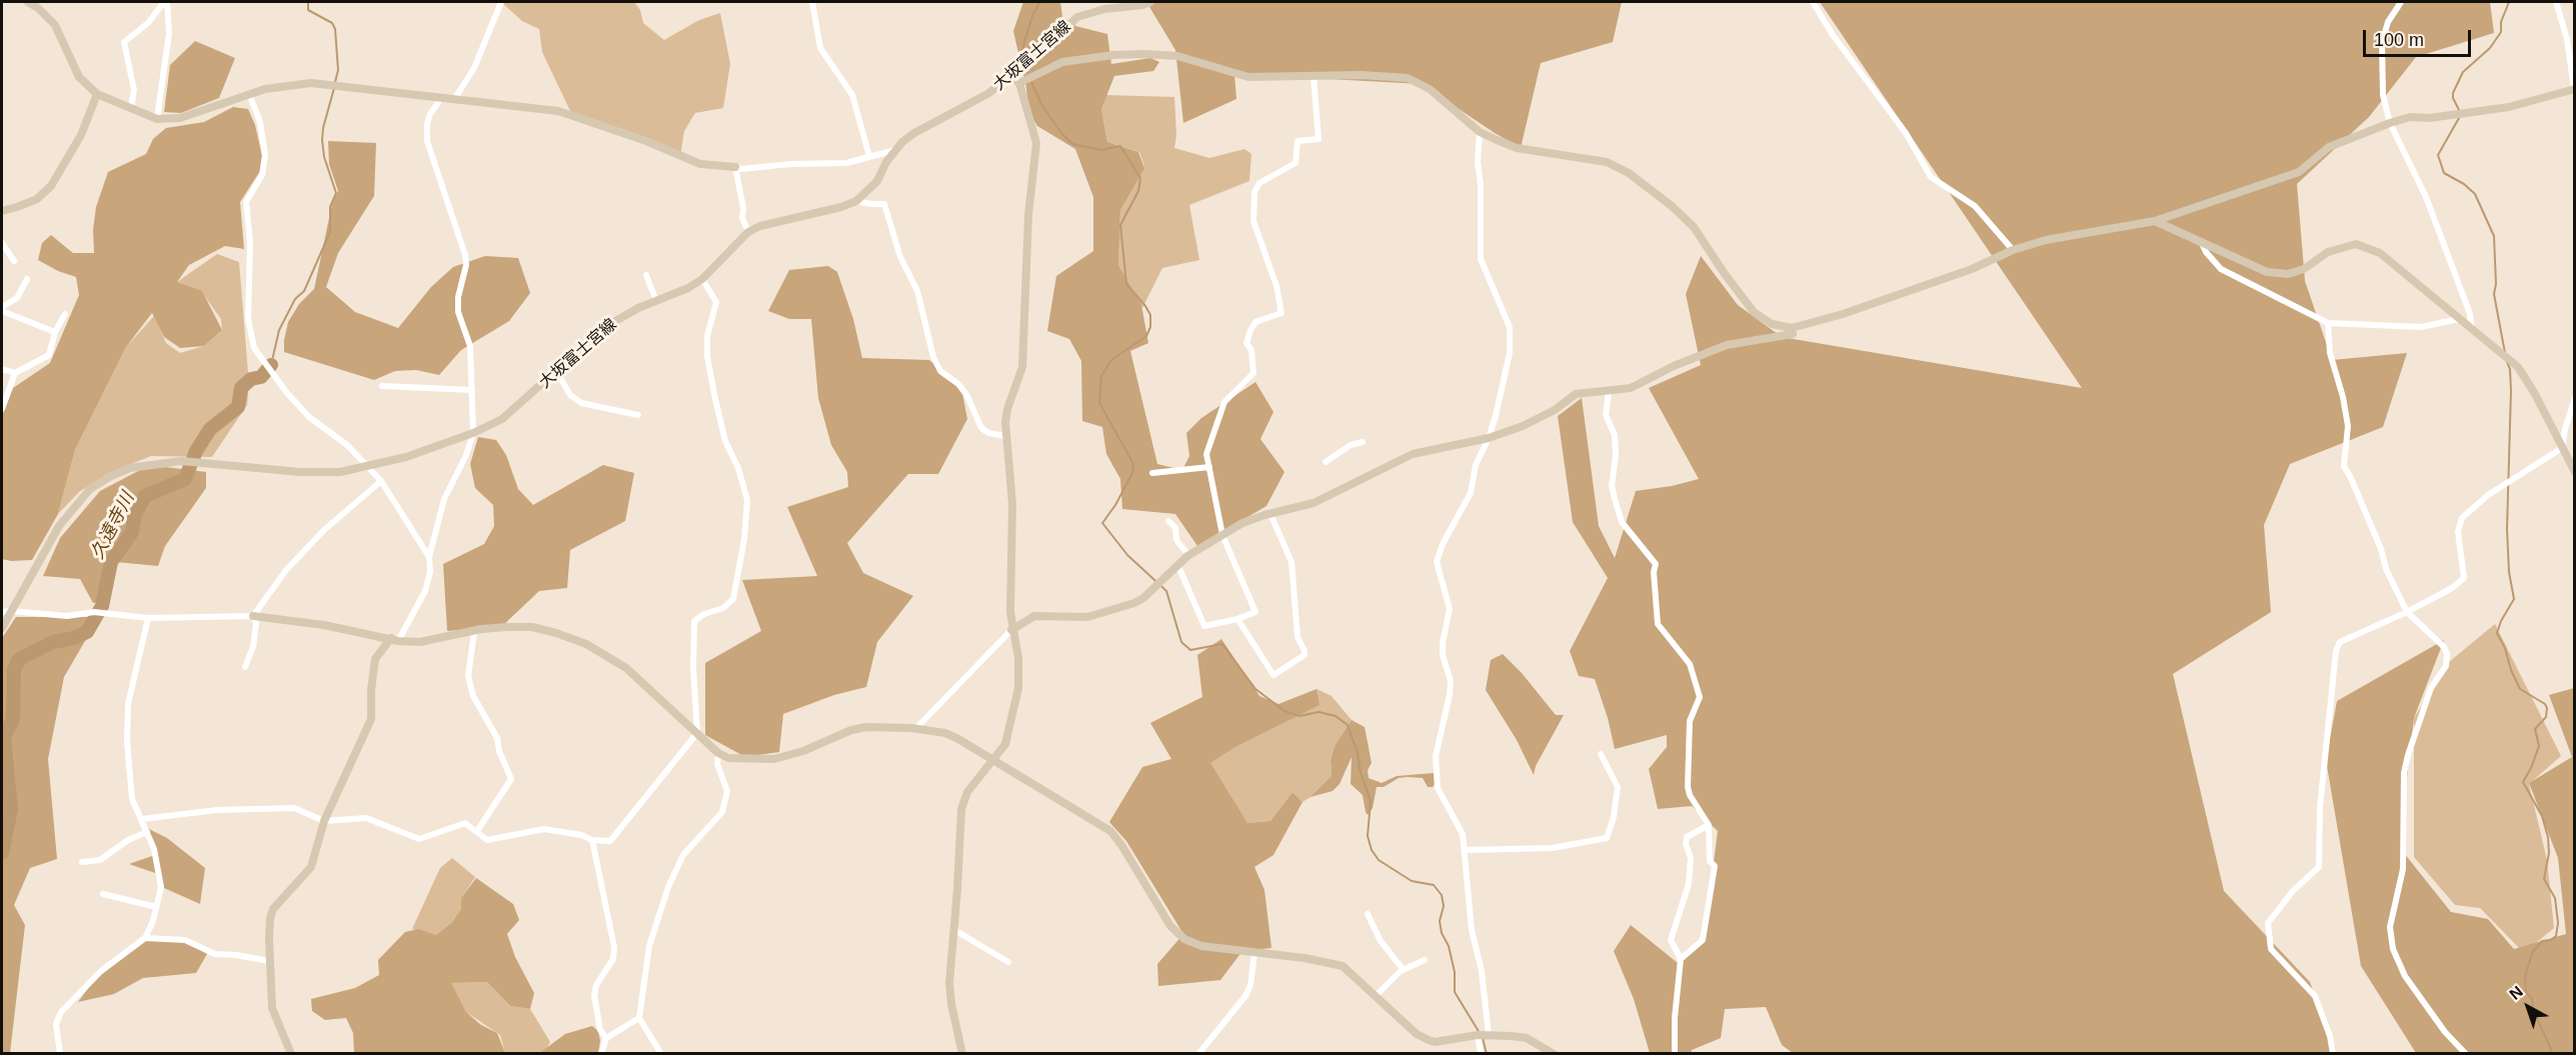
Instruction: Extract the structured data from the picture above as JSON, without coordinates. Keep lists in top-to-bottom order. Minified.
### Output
{"streets":{"street":["大坂富士宮線"]},"water":["久遠寺川"],"scale_bar":"100 m","north":"top left"}
